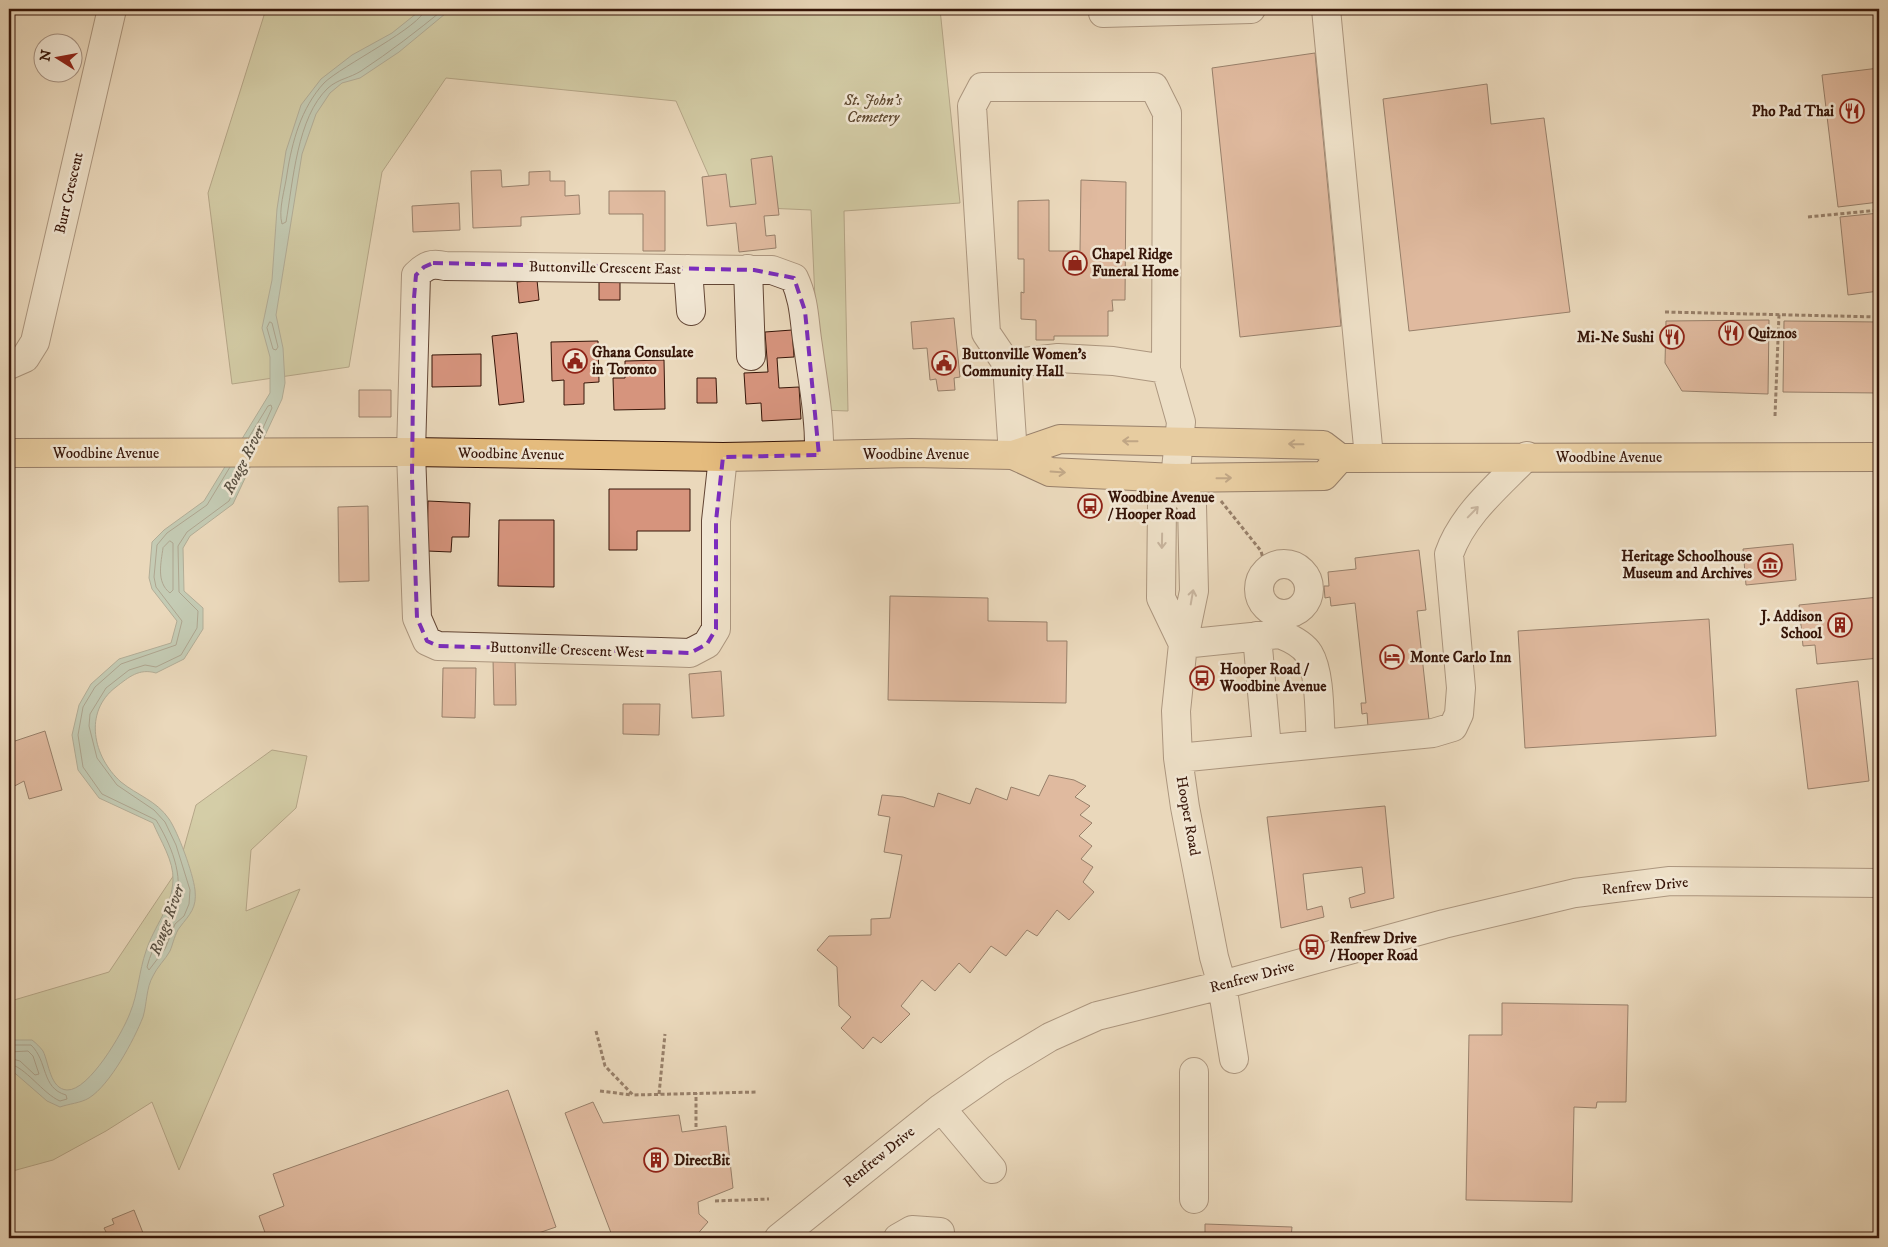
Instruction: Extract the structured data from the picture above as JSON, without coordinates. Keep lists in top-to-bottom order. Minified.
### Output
{"streets":{"main road":["Woodbine Avenue"],"street":["Burr Crescent","Buttonville Crescent East","Buttonville Crescent West","Hooper Road","Renfrew Drive"]},"crossings":[["Buttonville Crescent East","Woodbine Avenue"],["Buttonville Crescent East","Buttonville Crescent West"],["Woodbine Avenue","Buttonville Crescent West"],["Hooper Road","Renfrew Drive"]],"water":["Rouge River"],"parks":["St. John's Cemetery"],"places":{"restaurant":["Pho Pad Thai","Quiznos","Mi-Ne Sushi"],"shop":["Chapel Ridge Funeral Home"],"public building":["Ghana Consulate in Toronto","Buttonville Women's Community Hall"],"bus stop":["Woodbine Avenue / Hooper Road","Hooper Road / Woodbine Avenue","Renfrew Drive / Hooper Road"],"museum":["Heritage Schoolhouse Museum and Archives"],"building":["J. Addison School","DirectBit"],"hotel":["Monte Carlo Inn"]},"north":"left"}
